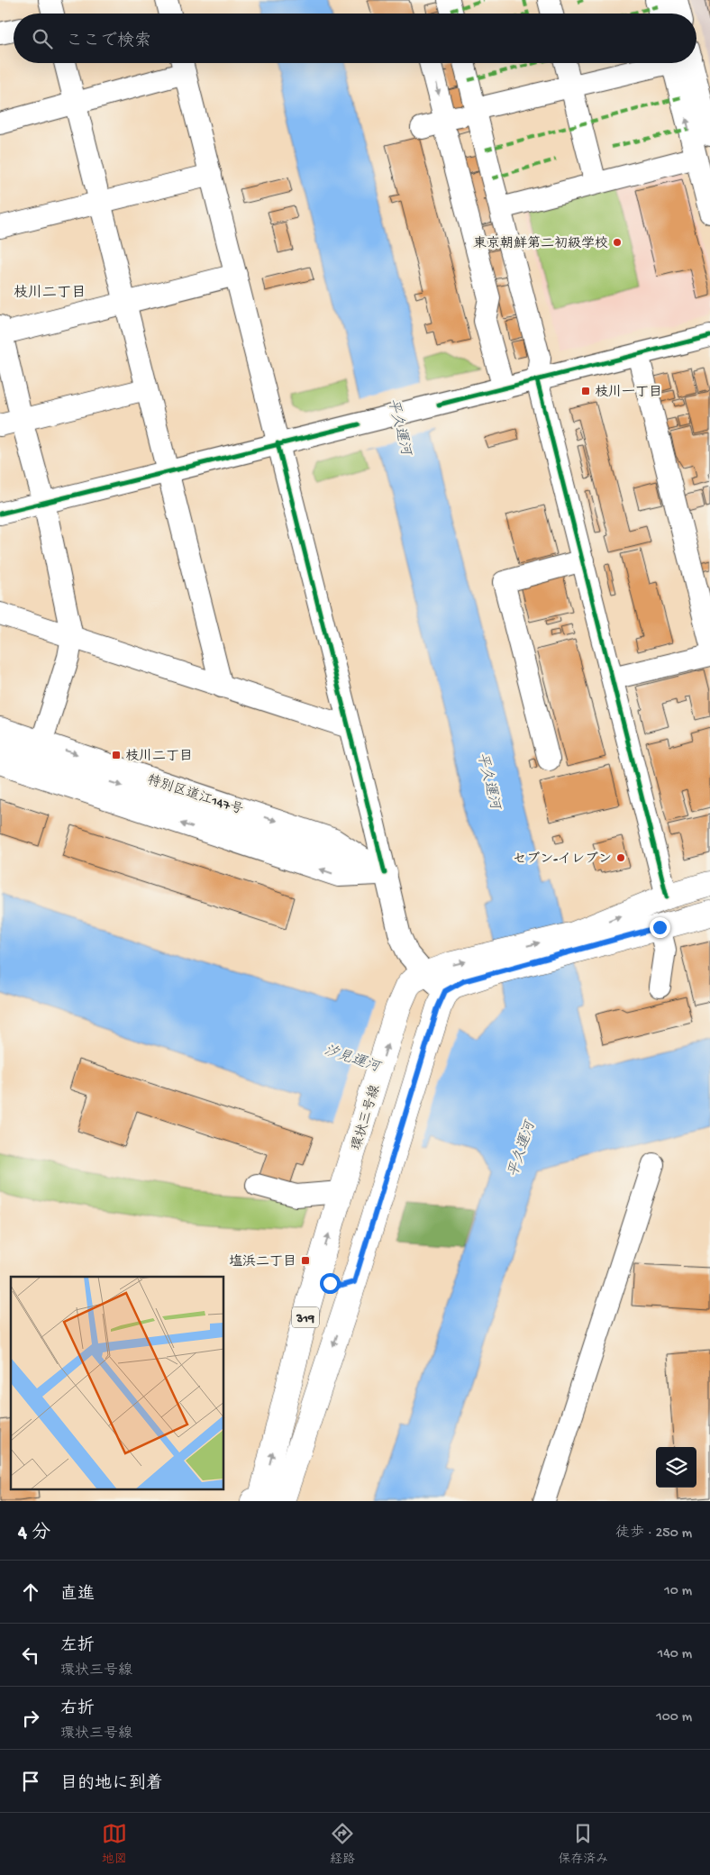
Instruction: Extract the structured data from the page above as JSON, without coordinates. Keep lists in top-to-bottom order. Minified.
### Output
{"streets":{"main road":["環状三号線","319"],"street":["特別区道江147号"]},"districts":["枝川二丁目"],"water":["平久運河","汐見運河"],"places":{"other":["東京朝鮮第二初級学校","セブン-イレブン"],"transit":["枝川一丁目","枝川二丁目","塩浜二丁目"]},"page":{"search":"ここで検索","heading":["4 分","徒歩 · 250 m"],"list":[["直進","10 m"],["左折","環状三号線","140 m"],["右折","環状三号線","100 m"],"目的地に到着"],"nav":["地図","経路","保存済み"]}}
